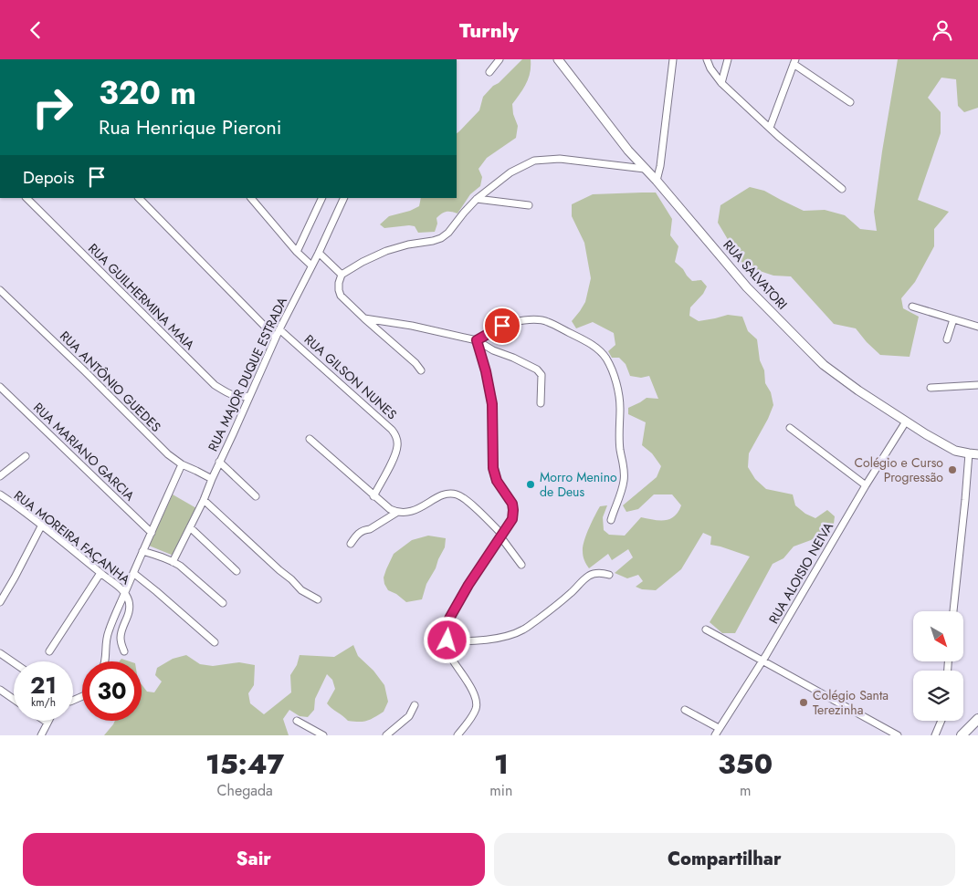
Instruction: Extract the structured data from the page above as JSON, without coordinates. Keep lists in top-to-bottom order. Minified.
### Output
{"streets":{"main road":["RUA SALVATORI"],"street":["RUA GUILHERMINA MAIA","RUA MAJOR DUQUE ESTRADA","RUA GILSON NUNES","RUA ANTÔNIO GUEDES","RUA MARIANO GARCIA","RUA MOREIRA FAÇANHA","RUA ALOISIO NEIVA"]},"crossings":[["RUA SALVATORI","RUA ALOISIO NEIVA"],["RUA GUILHERMINA MAIA","RUA MAJOR DUQUE ESTRADA"],["RUA MAJOR DUQUE ESTRADA","RUA GILSON NUNES"],["RUA MAJOR DUQUE ESTRADA","RUA ANTÔNIO GUEDES"]],"places":["Colégio e Curso Progressão","Morro Menino de Deus","Colégio Santa Terezinha"],"north":"bottom right","page":{"header":"Turnly","turn":["320 m","Rua Henrique Pieroni"],"then":"Depois","speed":"21 km/h","limit":"30","eta":["15:47","Chegada","1","min","350","m"],"buttons":["Sair","Compartilhar"]}}
